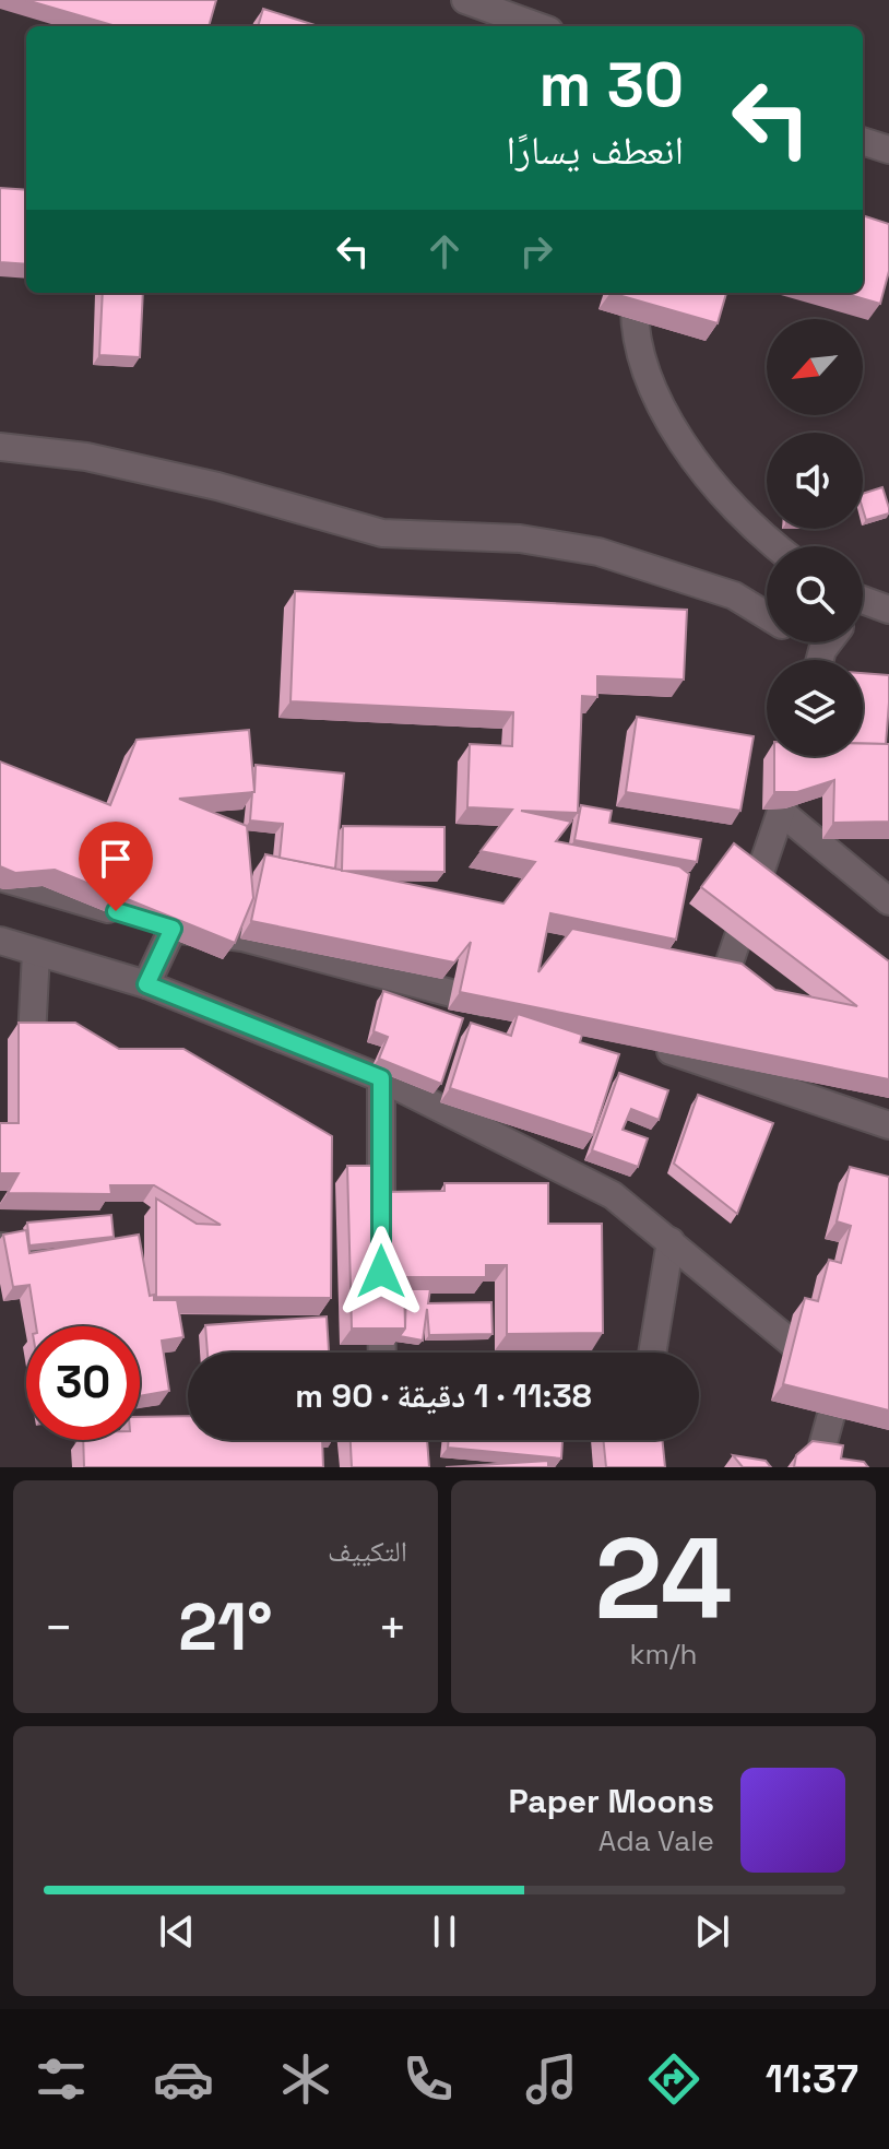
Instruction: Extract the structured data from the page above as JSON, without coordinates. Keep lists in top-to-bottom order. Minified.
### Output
{"north":"bottom left","page":{"turn":["30 m","انعطف يسارًا"],"limit":"30","trip":"11:38 · 1 دقيقة · 90 m","tile":[["24","km/h"],"التكييف"],"heat":["−","21°","+"],"song":["Paper Moons","Ada Vale"],"tabs":"11:37"}}
